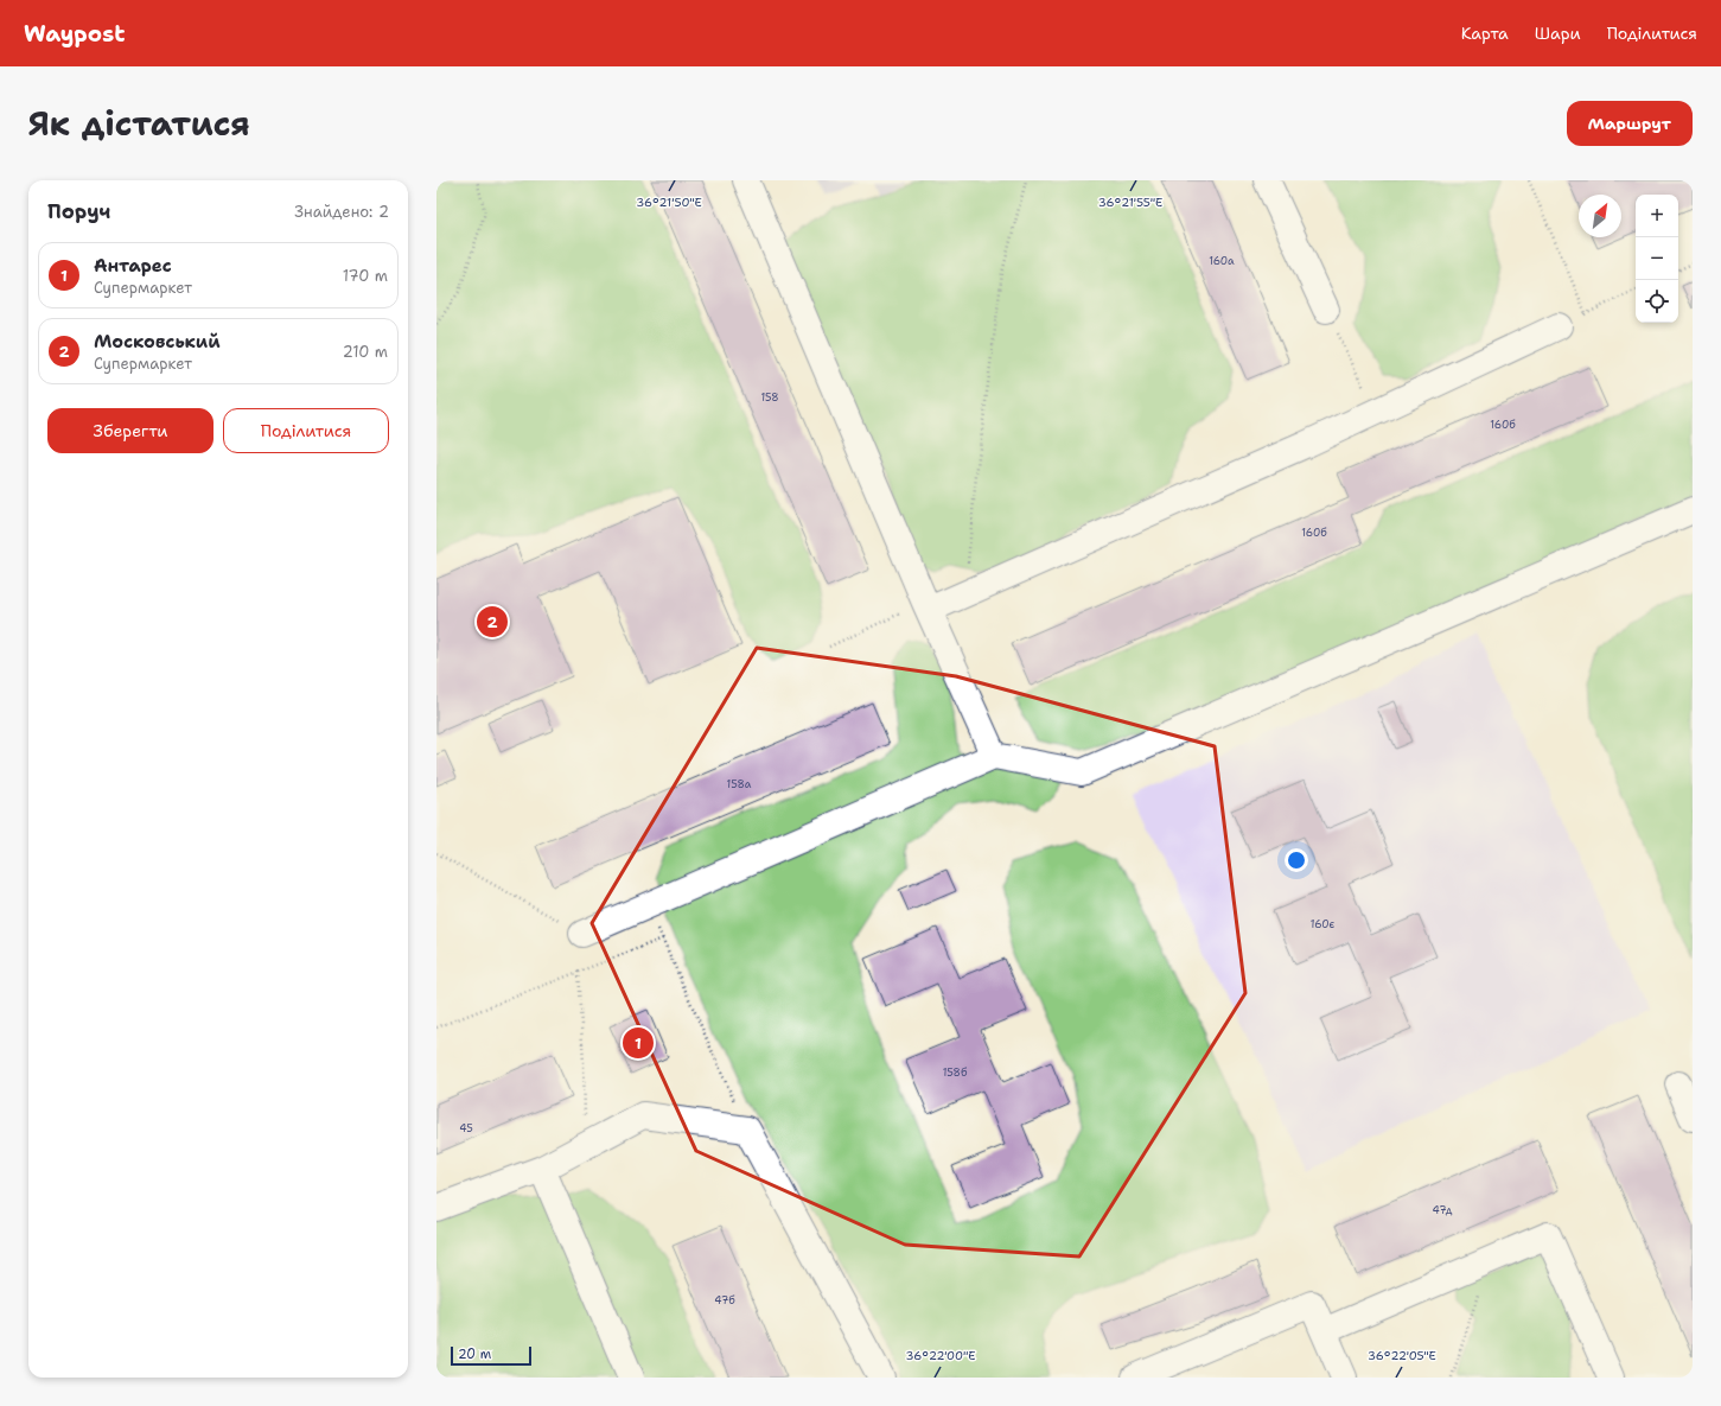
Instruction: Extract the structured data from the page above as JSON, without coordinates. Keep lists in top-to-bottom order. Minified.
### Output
{"house_numbers":["160а","158","160б","160б","158а","160є","158б","45","47д","47б"],"scale_bar":"20 m","north":"top right","page":{"header":"Waypost","nav":["Карта","Шари","Поділитися"],"title":"Як дістатися","buttons":["Маршрут",["Зберегти","Поділитися"]],"heading":["Поруч","Знайдено: 2"],"map_buttons":["+","−"],"list":[{"mark":"1","name":"Антарес","note":"Супермаркет","value":"170 m"},{"mark":"2","name":"Московський","note":"Супермаркет","value":"210 m"}],"pins":["2","1"],"scale":"20 m"},"coordinates":["36°21'50\"E","36°21'55\"E","36°22'00\"E","36°22'05\"E"]}
